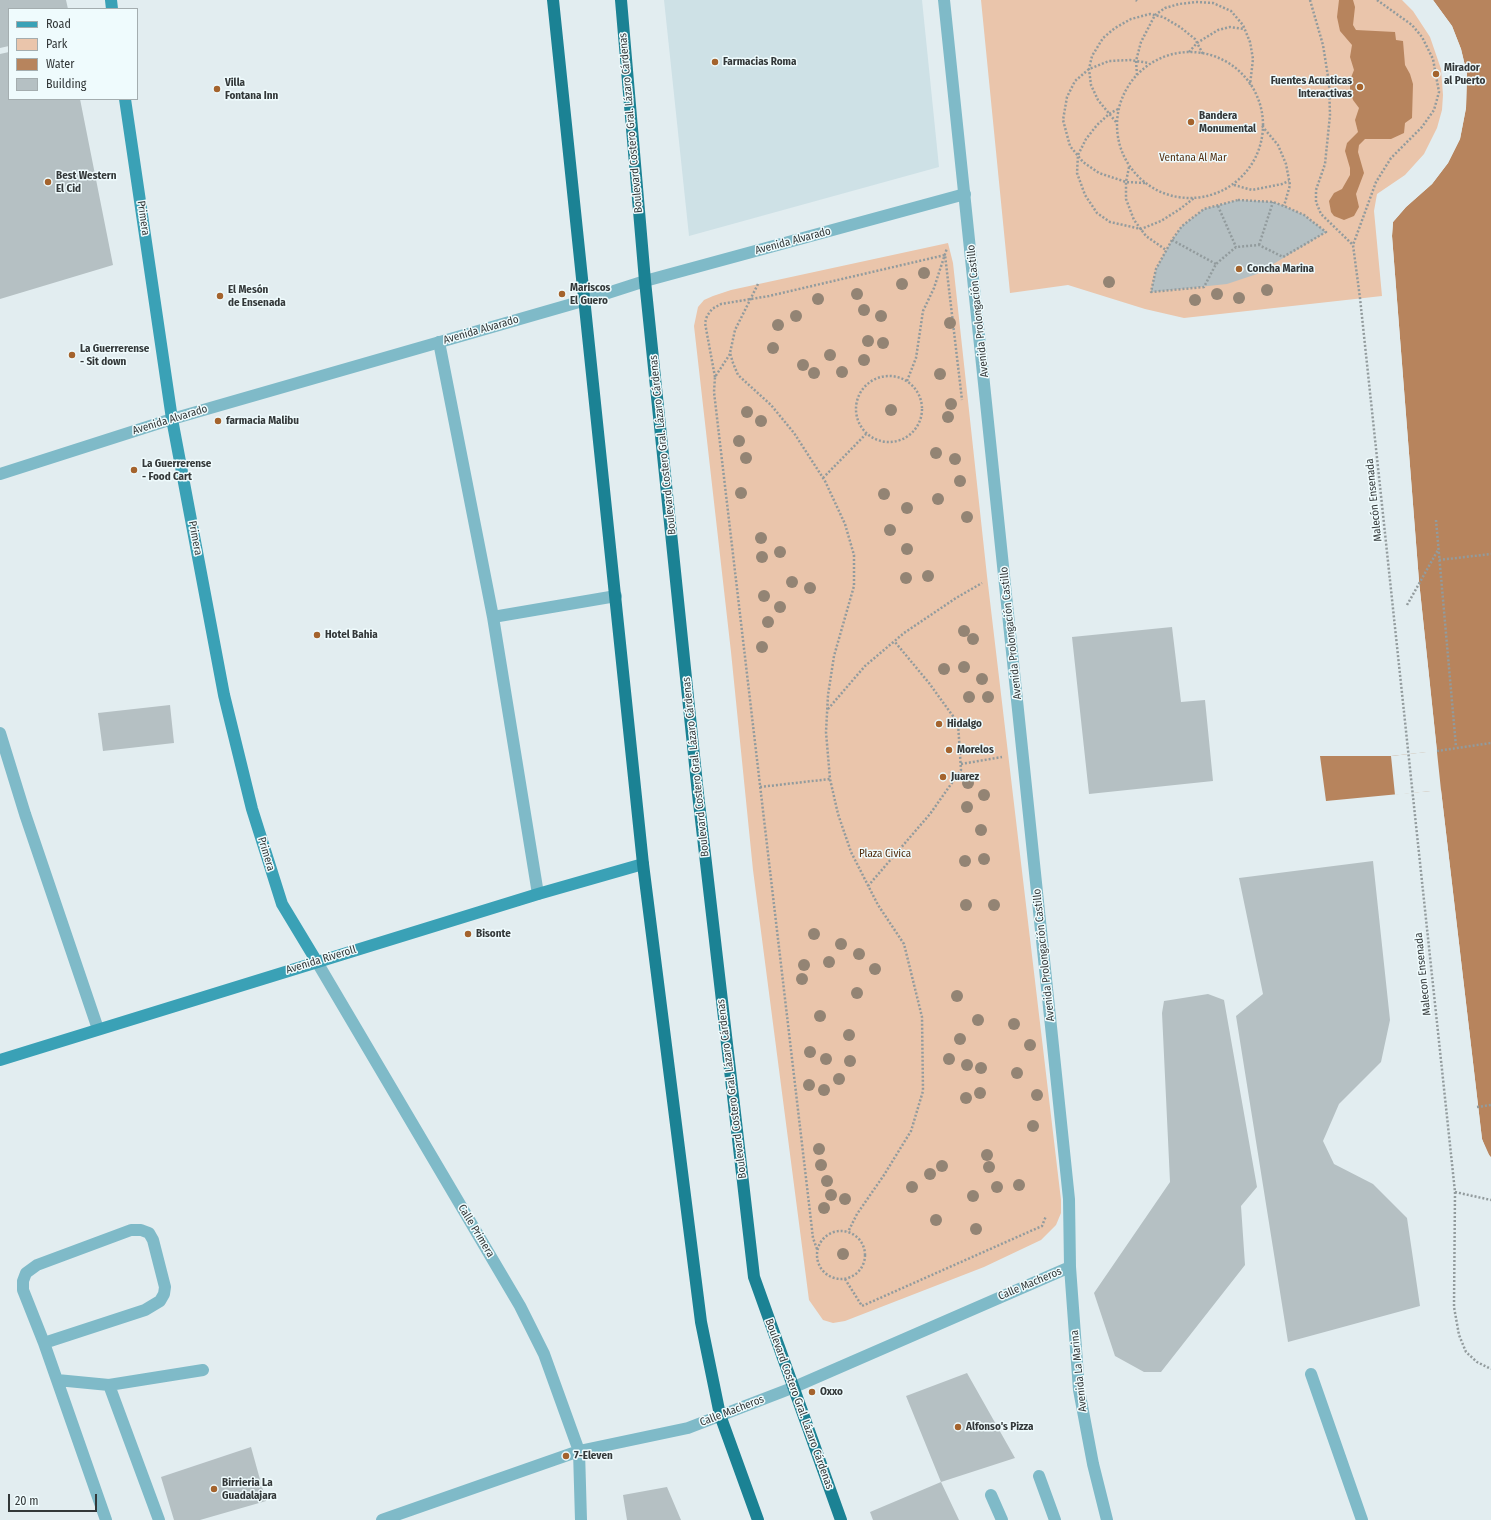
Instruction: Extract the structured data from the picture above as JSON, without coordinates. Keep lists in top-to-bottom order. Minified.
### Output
{"streets":{"highway":["Boulevard Costero Gral. Lázaro Cárdenas"],"main road":["Primera","Avenida Riveroll"],"street":["Avenida Alvarado","Avenida Prolongación Castillo","Calle Primera","Calle Macheros","Avenida La Marina"],"path":["Malecón Ensenada","Malecon Ensenada"]},"crossings":[["Boulevard Costero Gral. Lázaro Cárdenas","Avenida Alvarado"],["Boulevard Costero Gral. Lázaro Cárdenas","Calle Macheros"],["Primera","Avenida Alvarado"],["Primera","Avenida Riveroll"],["Primera","Calle Primera"],["Avenida Alvarado","Avenida Prolongación Castillo"],["Avenida Prolongación Castillo","Calle Macheros"],["Avenida Prolongación Castillo","Avenida La Marina"],["Malecón Ensenada","Malecon Ensenada"],["Avenida Riveroll","Calle Primera"],["Calle Primera","Calle Macheros"],["Calle Macheros","Avenida La Marina"]],"parks":["Ventana Al Mar","Plaza Civica"],"places":["Farmacias Roma","Mirador al Puerto","Fuentes Acuaticas Interactivas","Villa Fontana Inn","Bandera Monumental","Best Western El Cid","Concha Marina","Mariscos El Guero","El Mesón de Ensenada","La Guerrerense - Sit down","farmacia Malibu","La Guerrerense - Food Cart","Hotel Bahia","Hidalgo","Morelos","Juarez","Bisonte","Oxxo","Alfonso's Pizza","7-Eleven","Birrieria La Guadalajara"],"legend":["Road","Park","Water","Building"],"scale_bar":"20 m"}
